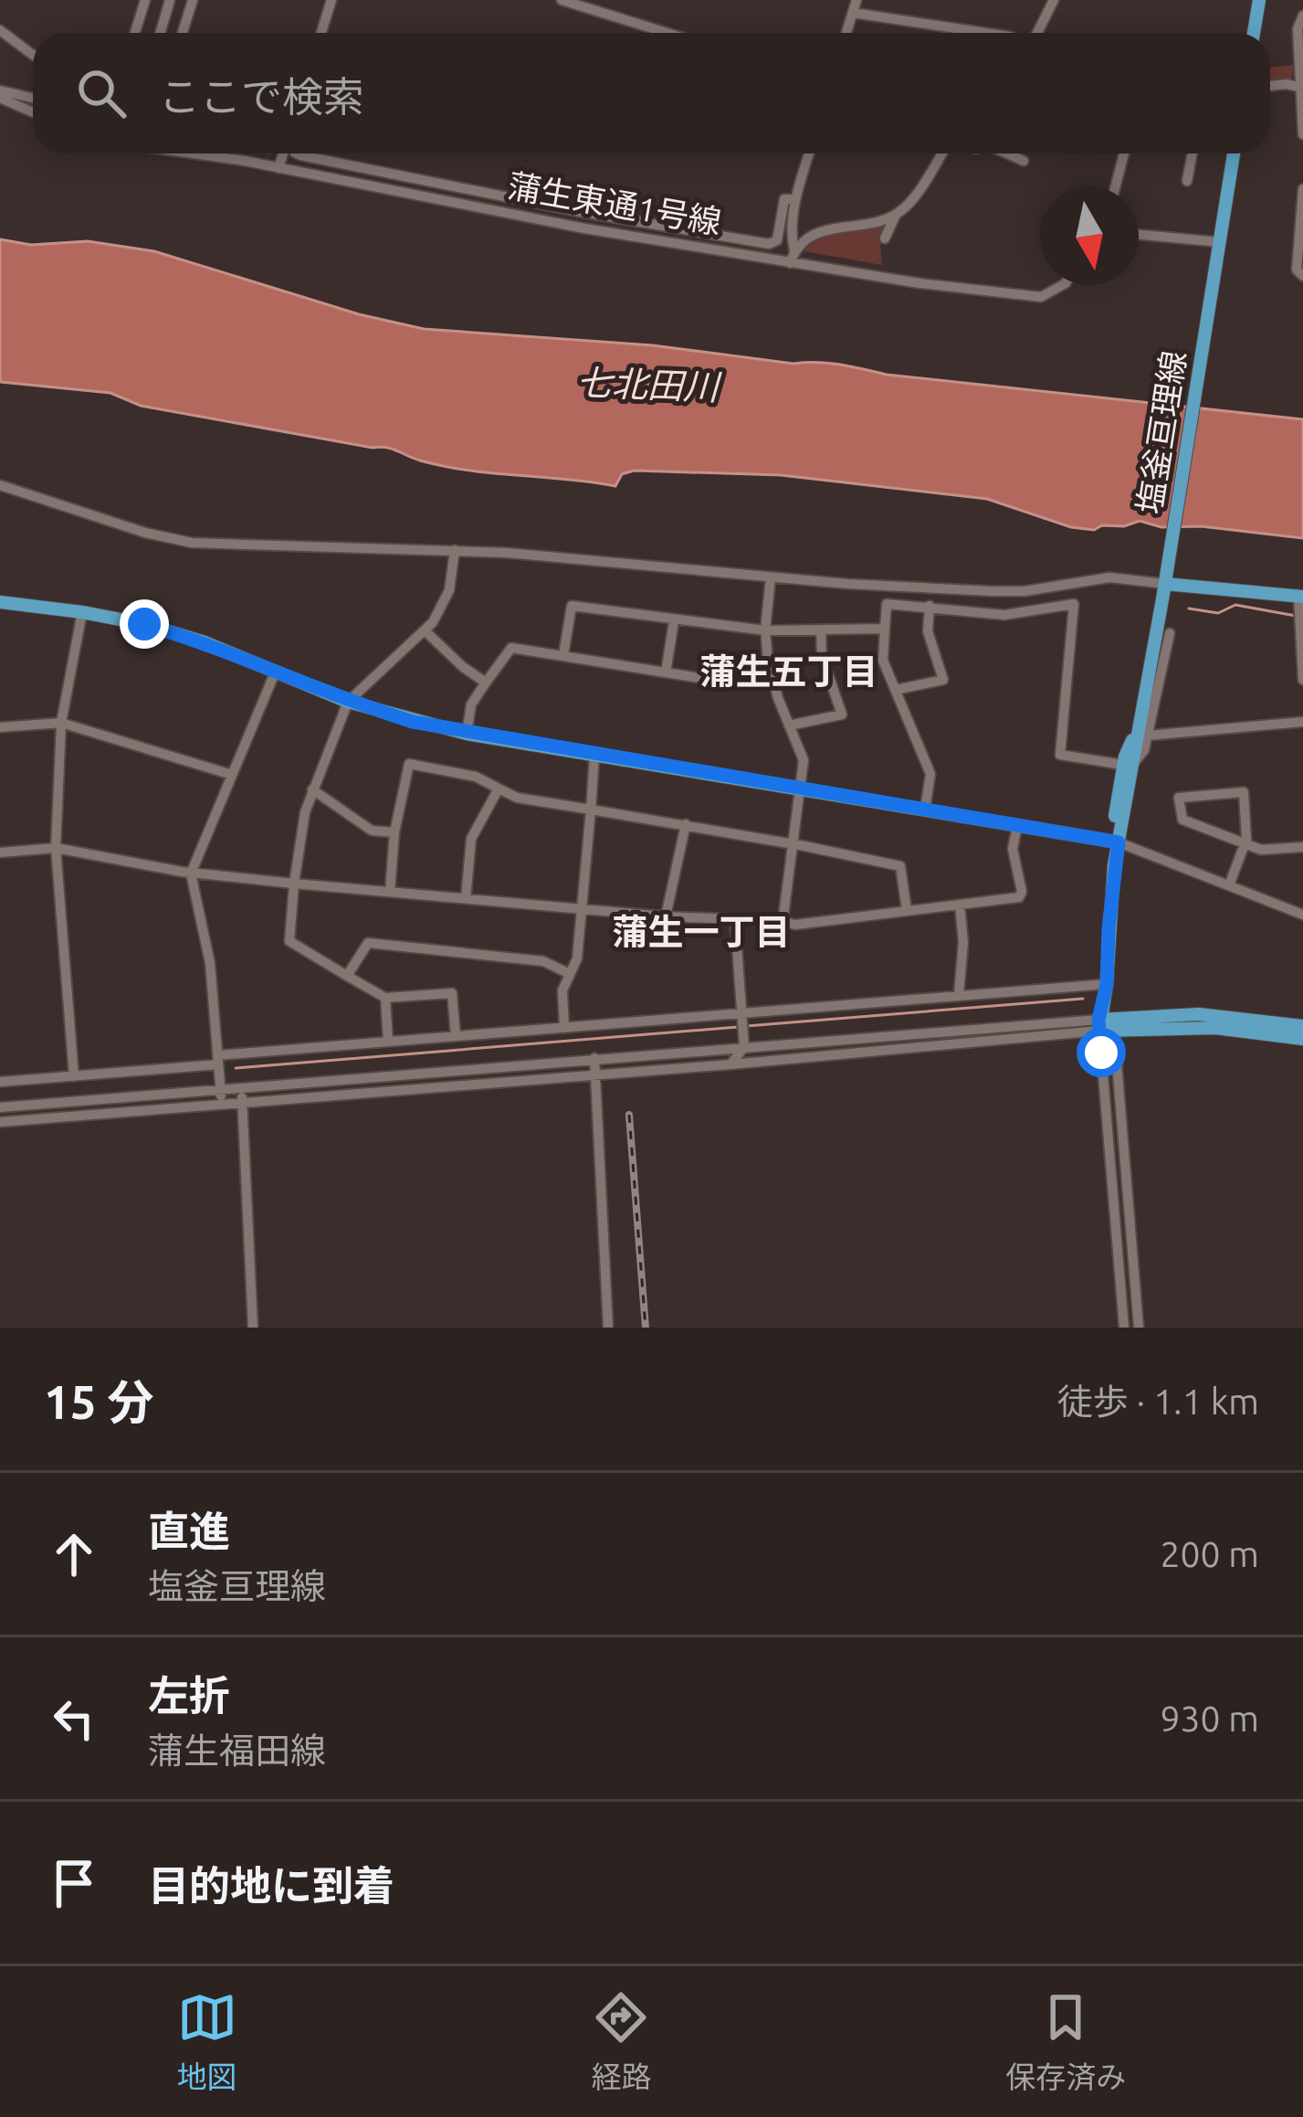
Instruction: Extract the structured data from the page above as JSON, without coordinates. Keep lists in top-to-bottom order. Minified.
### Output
{"streets":{"main road":["塩釜亘理線"],"street":["蒲生東通1号線"]},"districts":["蒲生五丁目","蒲生一丁目"],"water":["七北田川"],"north":"bottom","page":{"search":"ここで検索","heading":["15 分","徒歩 · 1.1 km"],"list":[["直進","塩釜亘理線","200 m"],["左折","蒲生福田線","930 m"],"目的地に到着"],"nav":["地図","経路","保存済み"]}}
